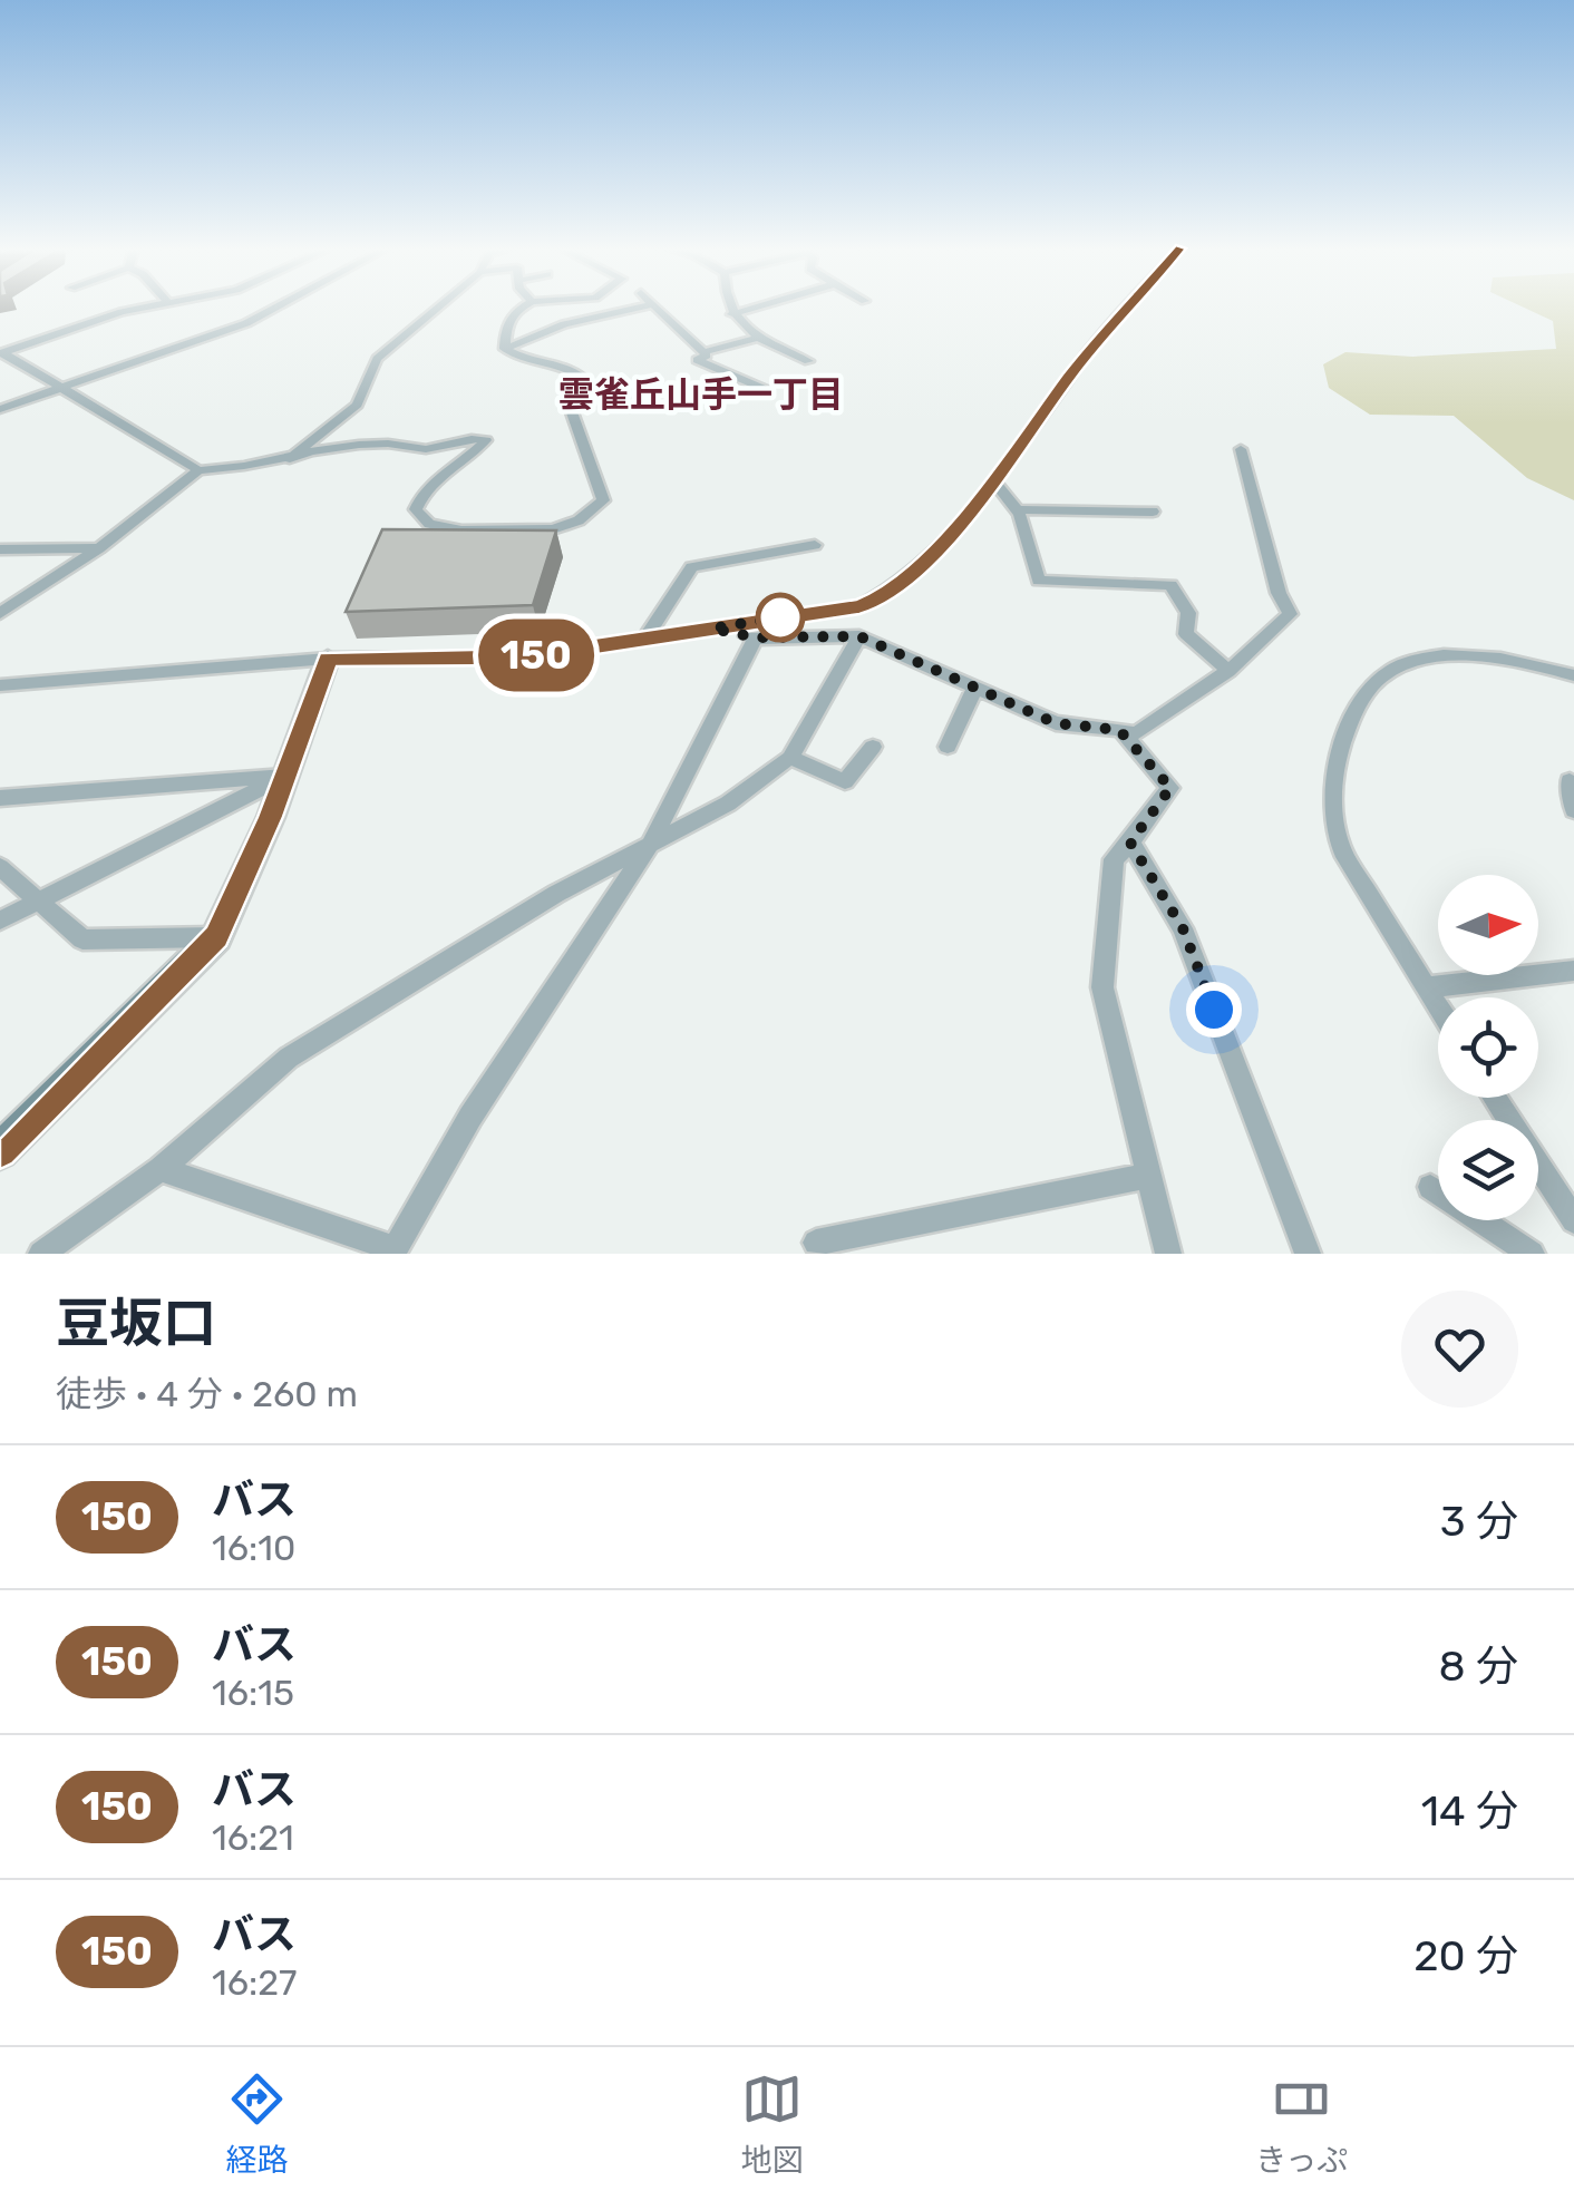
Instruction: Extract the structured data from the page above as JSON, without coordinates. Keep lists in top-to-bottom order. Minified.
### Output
{"districts":["雲雀丘山手一丁目"],"lines":["bus line 150"],"north":"right","page":{"on_map":"150","heading":["豆坂口","徒歩 · 4 分 · 260 m"],"list":[{"mark":"150","name":"バス","note":"16:10","value":"3 分"},{"mark":"150","name":"バス","note":"16:15","value":"8 分"},{"mark":"150","name":"バス","note":"16:21","value":"14 分"},{"mark":"150","name":"バス","note":"16:27","value":"20 分"}],"tabs":["経路","地図","きっぷ"]}}
